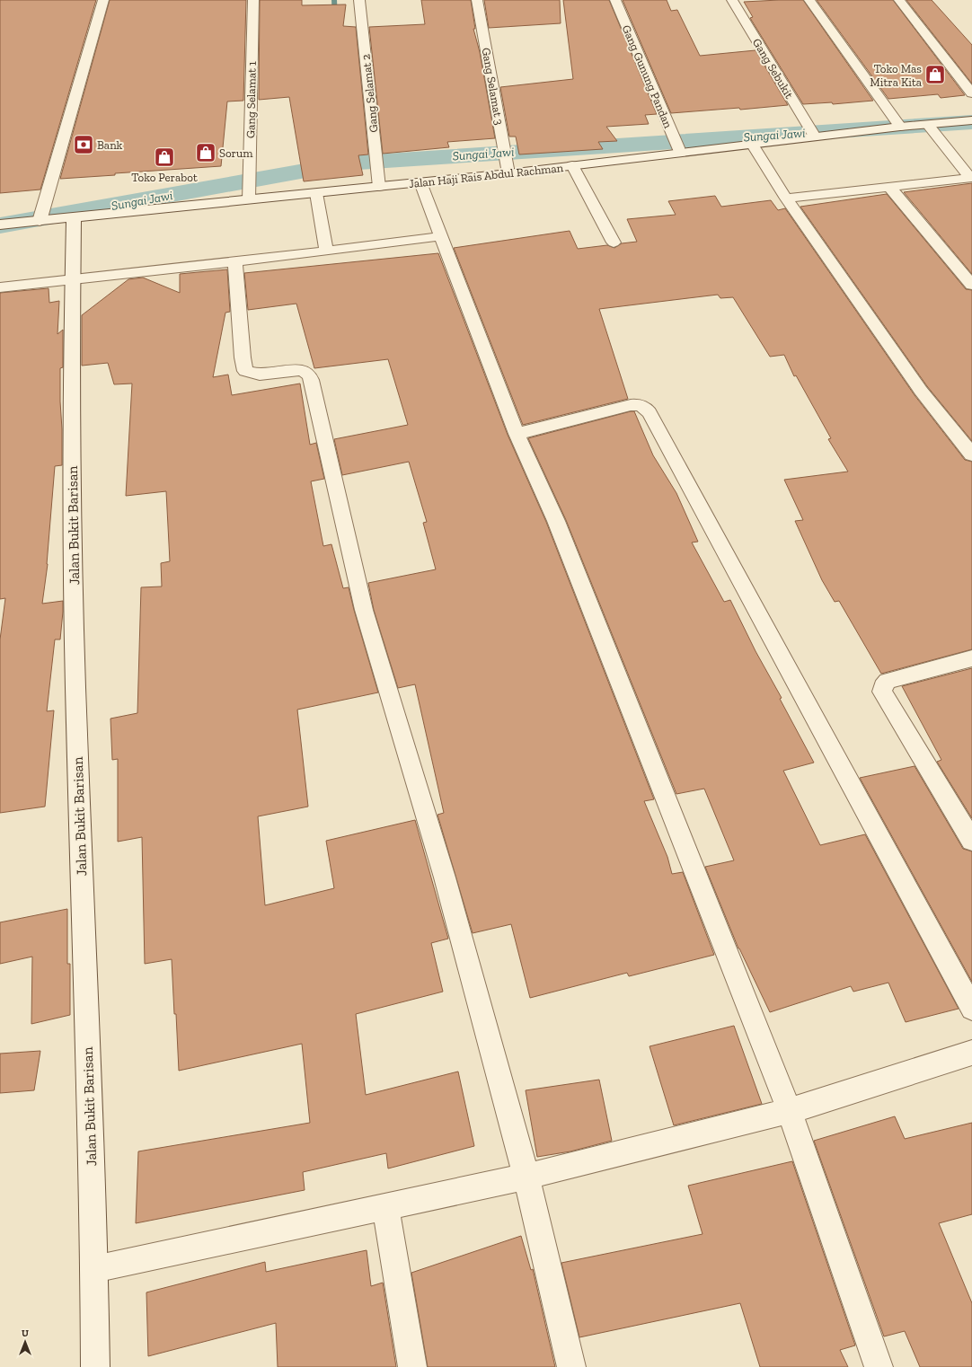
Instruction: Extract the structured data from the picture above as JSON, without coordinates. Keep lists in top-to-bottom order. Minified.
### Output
{"streets":{"street":["Gang Sebukit","Gang Gunung Pandan","Gang Selamat 3","Gang Selamat 2","Gang Selamat 1","Jalan Haji Rais Abdul Rachman","Jalan Bukit Barisan"]},"crossings":[["Gang Sebukit","Jalan Haji Rais Abdul Rachman"],["Gang Gunung Pandan","Jalan Haji Rais Abdul Rachman"],["Gang Selamat 3","Jalan Haji Rais Abdul Rachman"],["Gang Selamat 2","Jalan Haji Rais Abdul Rachman"],["Gang Selamat 1","Jalan Haji Rais Abdul Rachman"],["Jalan Haji Rais Abdul Rachman","Jalan Bukit Barisan"]],"water":["Sungai Jawi"],"places":{"shop":["Toko Mas Mitra Kita","Sorum","Toko Perabot"],"bank":["Bank"]},"north":"top"}
